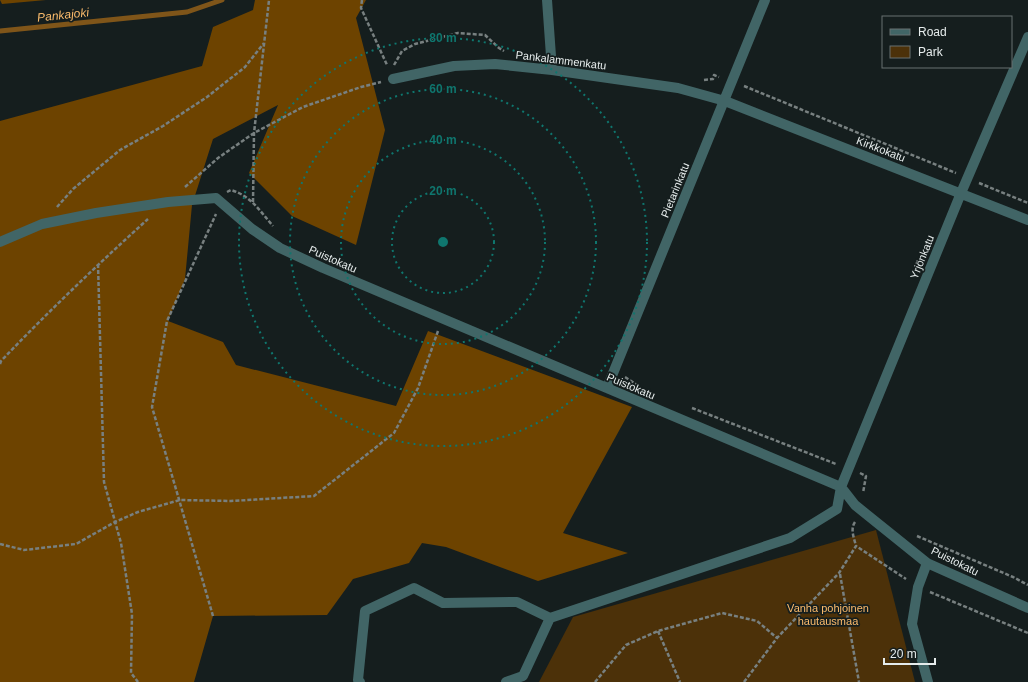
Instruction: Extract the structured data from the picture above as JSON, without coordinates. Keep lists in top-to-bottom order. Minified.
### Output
{"streets":{"street":["Pankalammenkatu","Kirkkokatu","Pietarinkatu","Yrjönkatu","Puistokatu"]},"crossings":[["Pankalammenkatu","Kirkkokatu"],["Pankalammenkatu","Pietarinkatu"],["Kirkkokatu","Pietarinkatu"],["Kirkkokatu","Yrjönkatu"],["Pietarinkatu","Puistokatu"],["Yrjönkatu","Puistokatu"]],"water":["Pankajoki"],"parks":["Vanha pohjoinen hautausmaa"],"legend":["Road","Park"],"scale_bar":"20 m","rings":["80 m","60 m","40 m","20 m"]}
